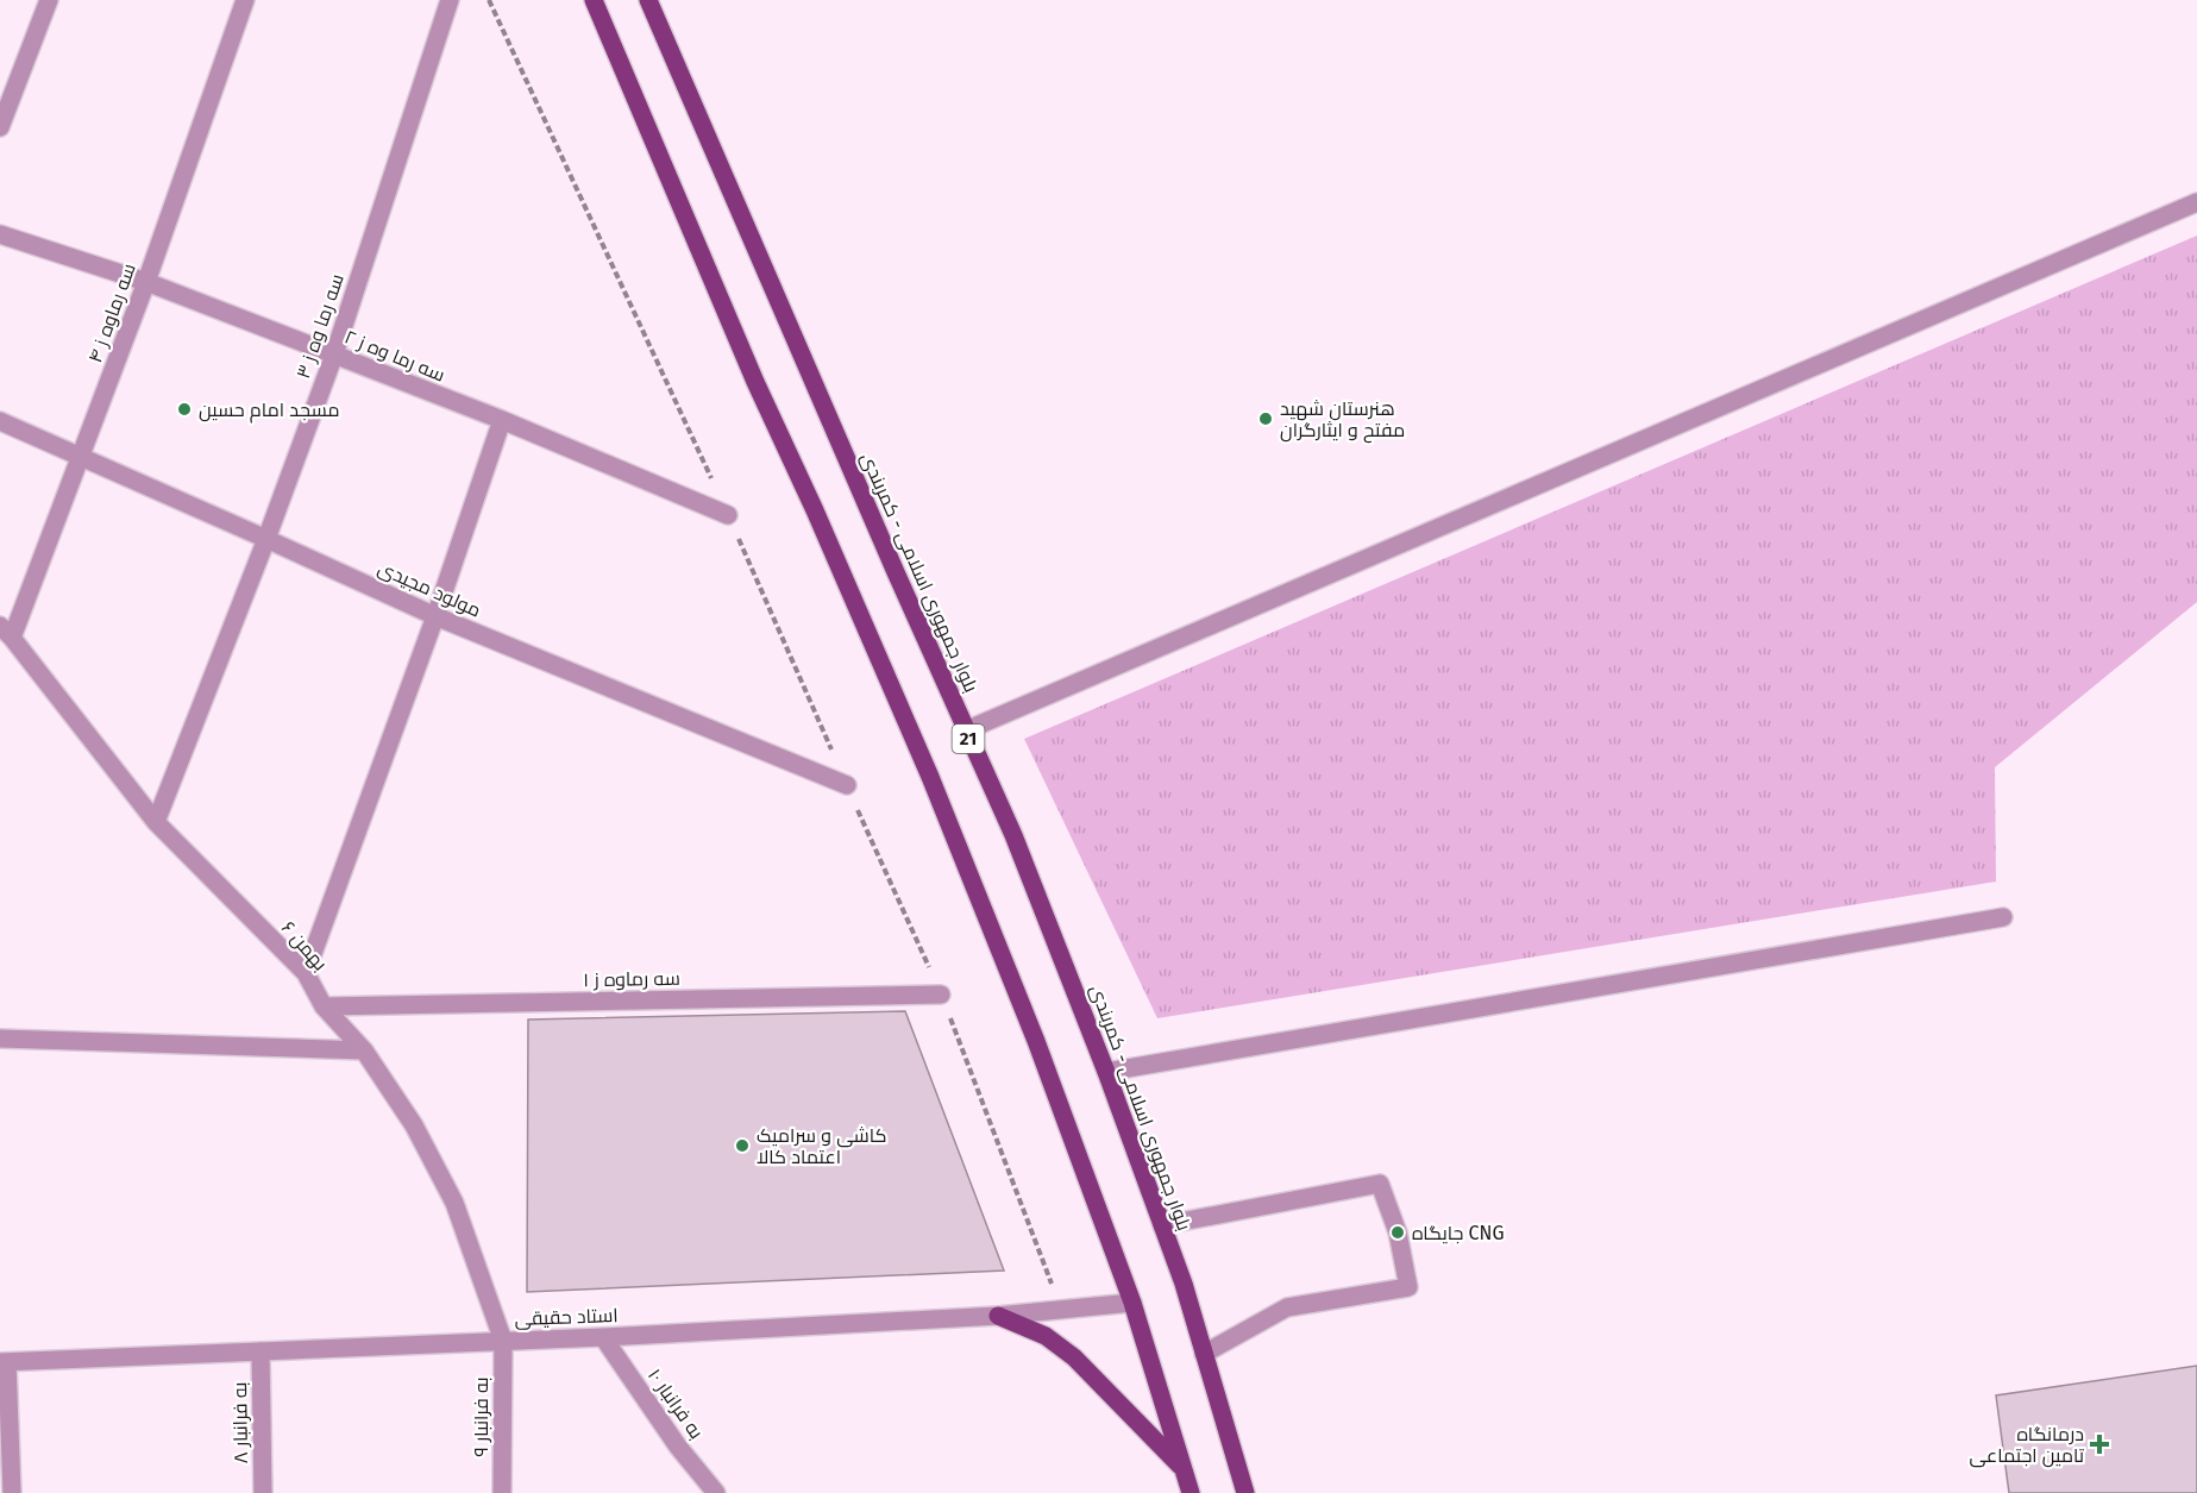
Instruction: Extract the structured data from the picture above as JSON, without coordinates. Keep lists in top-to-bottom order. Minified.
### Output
{"streets":{"main road":["بلوار جمهوری اسلامی - کمربندی","21"],"street":["سه رماوه ز ۴","سه رما وه ز ۳","سه رما وه ز ۲","مولود مجیدی","بهمن ۶","سه رماوه ز ۱","استاد حقیقی","به فرانبار ۱۰","به فرانبار ۹","به فرانبار ۸"]},"crossings":[["سه رماوه ز ۴","سه رما وه ز ۲"],["سه رماوه ز ۴","مولود مجیدی"],["سه رماوه ز ۴","بهمن ۶"],["سه رما وه ز ۳","سه رما وه ز ۲"],["سه رما وه ز ۳","مولود مجیدی"],["سه رما وه ز ۳","بهمن ۶"],["بهمن ۶","سه رماوه ز ۱"],["بهمن ۶","استاد حقیقی"],["بهمن ۶","به فرانبار ۹"],["استاد حقیقی","به فرانبار ۱۰"],["استاد حقیقی","به فرانبار ۹"],["استاد حقیقی","به فرانبار ۸"]],"places":{"other":["مسجد امام حسین","هنرستان شهید مفتح و ایثارگران","کاشی و سرامیک اعتماد کالا","جایگاه CNG"],"health":["درمانگاه تامین اجتماعی"]}}
